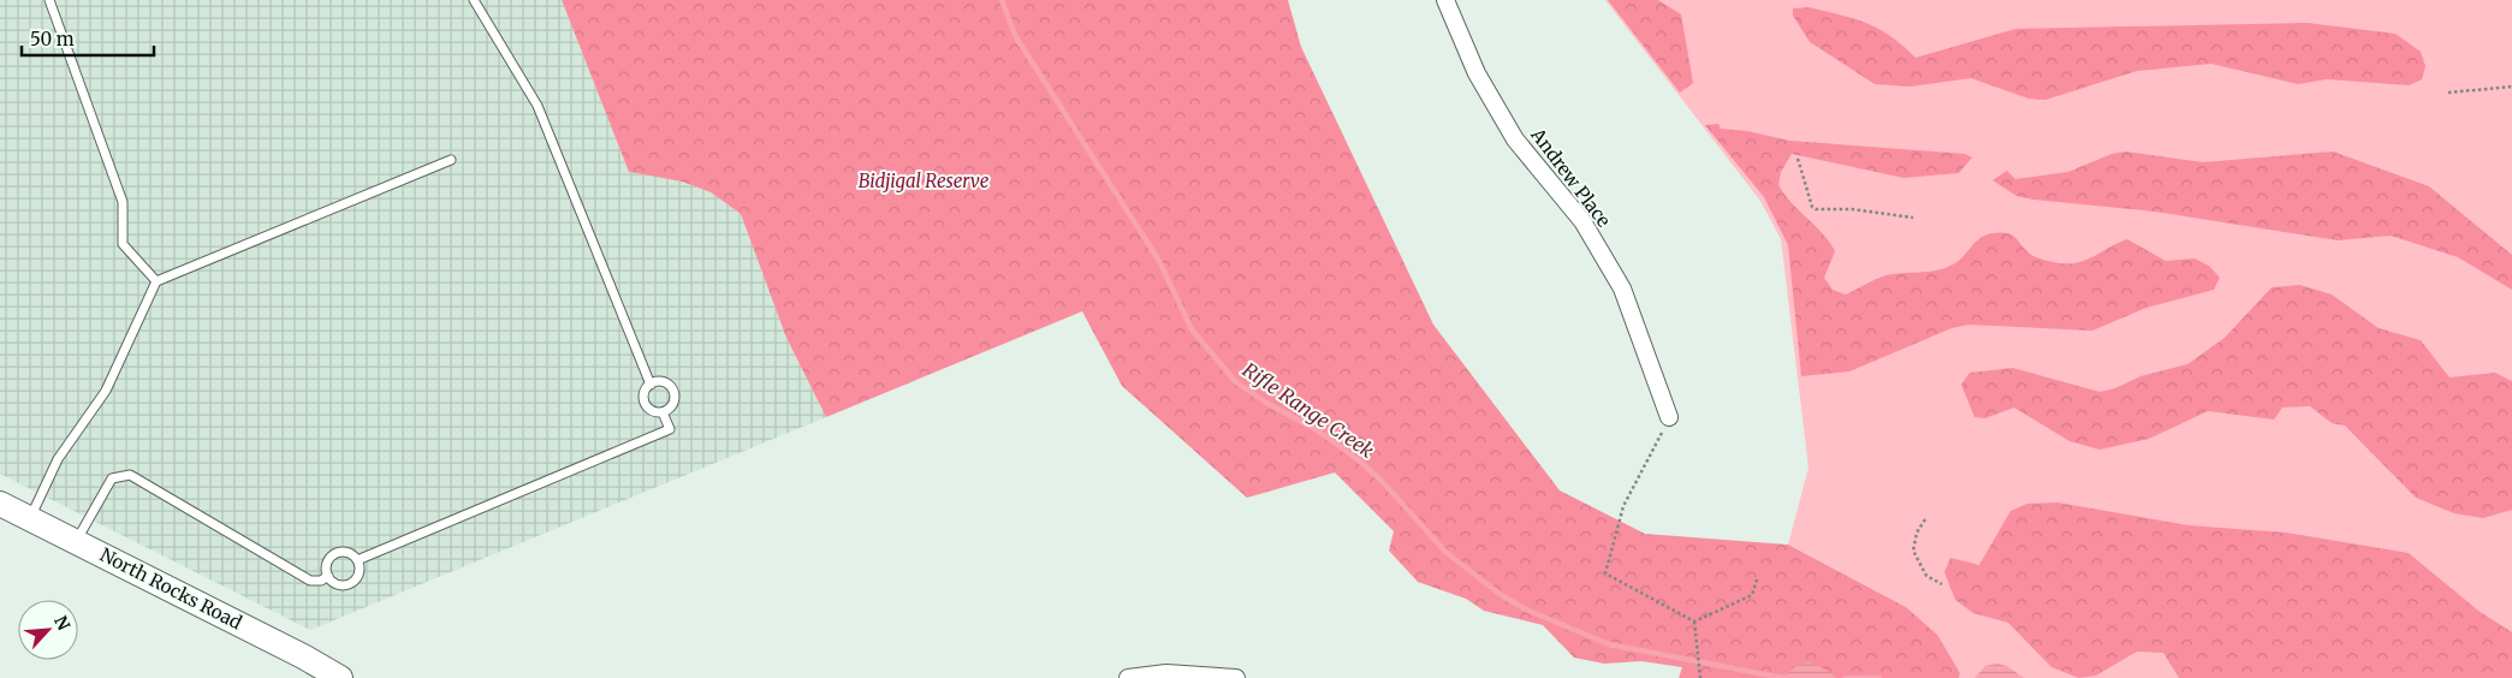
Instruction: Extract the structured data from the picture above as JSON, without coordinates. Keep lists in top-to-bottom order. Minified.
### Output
{"streets":{"main road":["North Rocks Road"],"street":["Andrew Place"]},"water":["Rifle Range Creek"],"parks":["Bidjigal Reserve"],"scale_bar":"50 m","north":"top right"}
